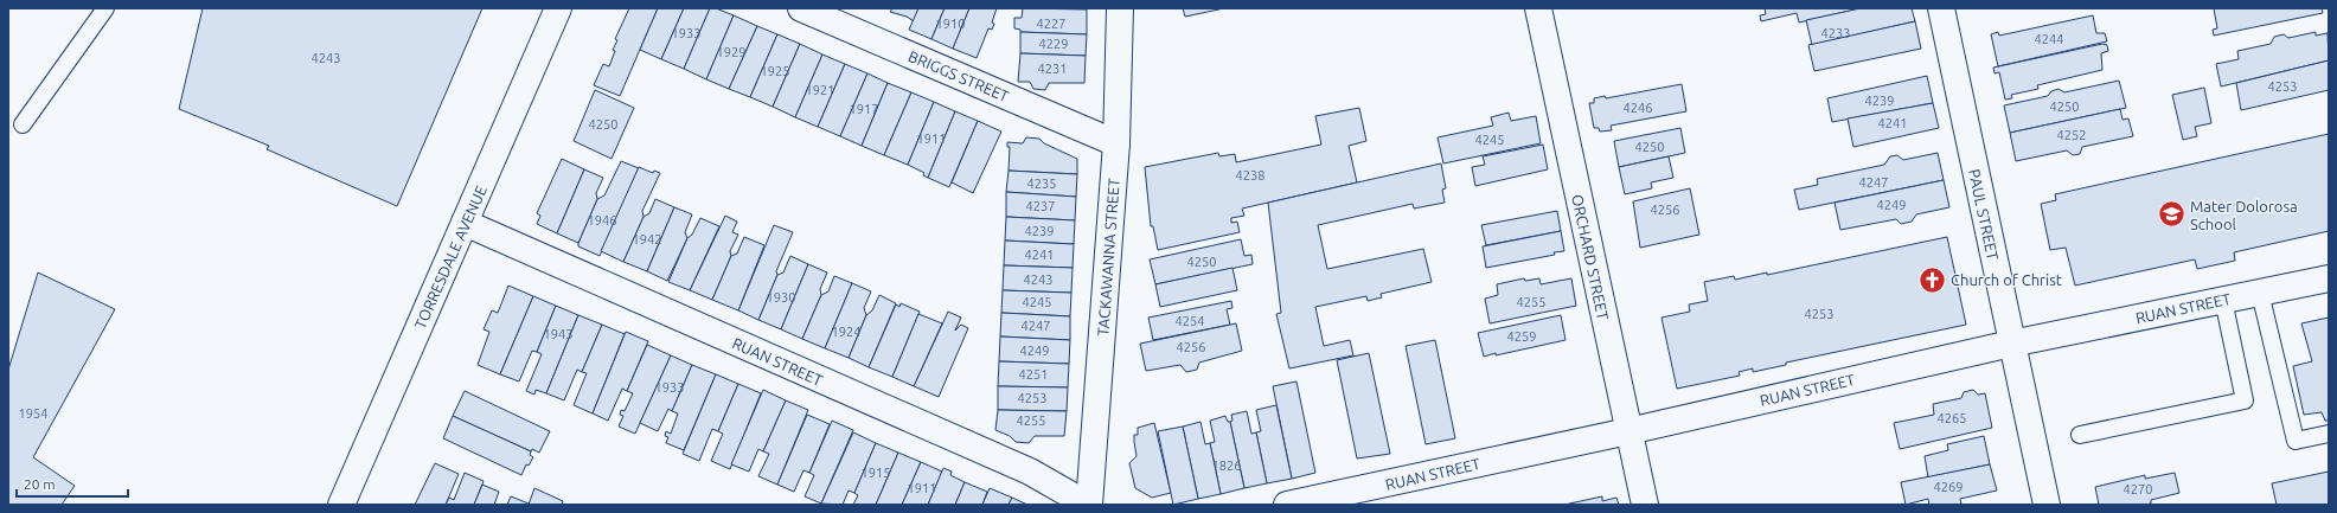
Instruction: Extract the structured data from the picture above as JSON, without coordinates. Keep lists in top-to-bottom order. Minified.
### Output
{"streets":{"street":["BRIGGS STREET","PAUL STREET","TORRESDALE AVENUE","TACKAWANNA STREET","ORCHARD STREET","RUAN STREET"]},"crossings":[["BRIGGS STREET","TACKAWANNA STREET"],["PAUL STREET","RUAN STREET"],["TORRESDALE AVENUE","RUAN STREET"],["TACKAWANNA STREET","RUAN STREET"],["ORCHARD STREET","RUAN STREET"]],"places":{"school or university":["Mater Dolorosa School"],"church":["Church of Christ"]},"house_numbers":["1910","4227","1933","4233","4244","4229","1929","4243","4231","1925","4253","1921","4239","4250","4246","1917","4241","4250","4252","1911","4245","4250","4238","4247","4235","4249","4237","4256","1946","4239","1942","4241","4250","4243","1930","4245","4255","4253","4254","4247","1924","1943","4259","4256","4249","4251","1933","4253","1954","4265","4255","1826","1915","4269","1911","4270"],"scale_bar":"20 m"}
